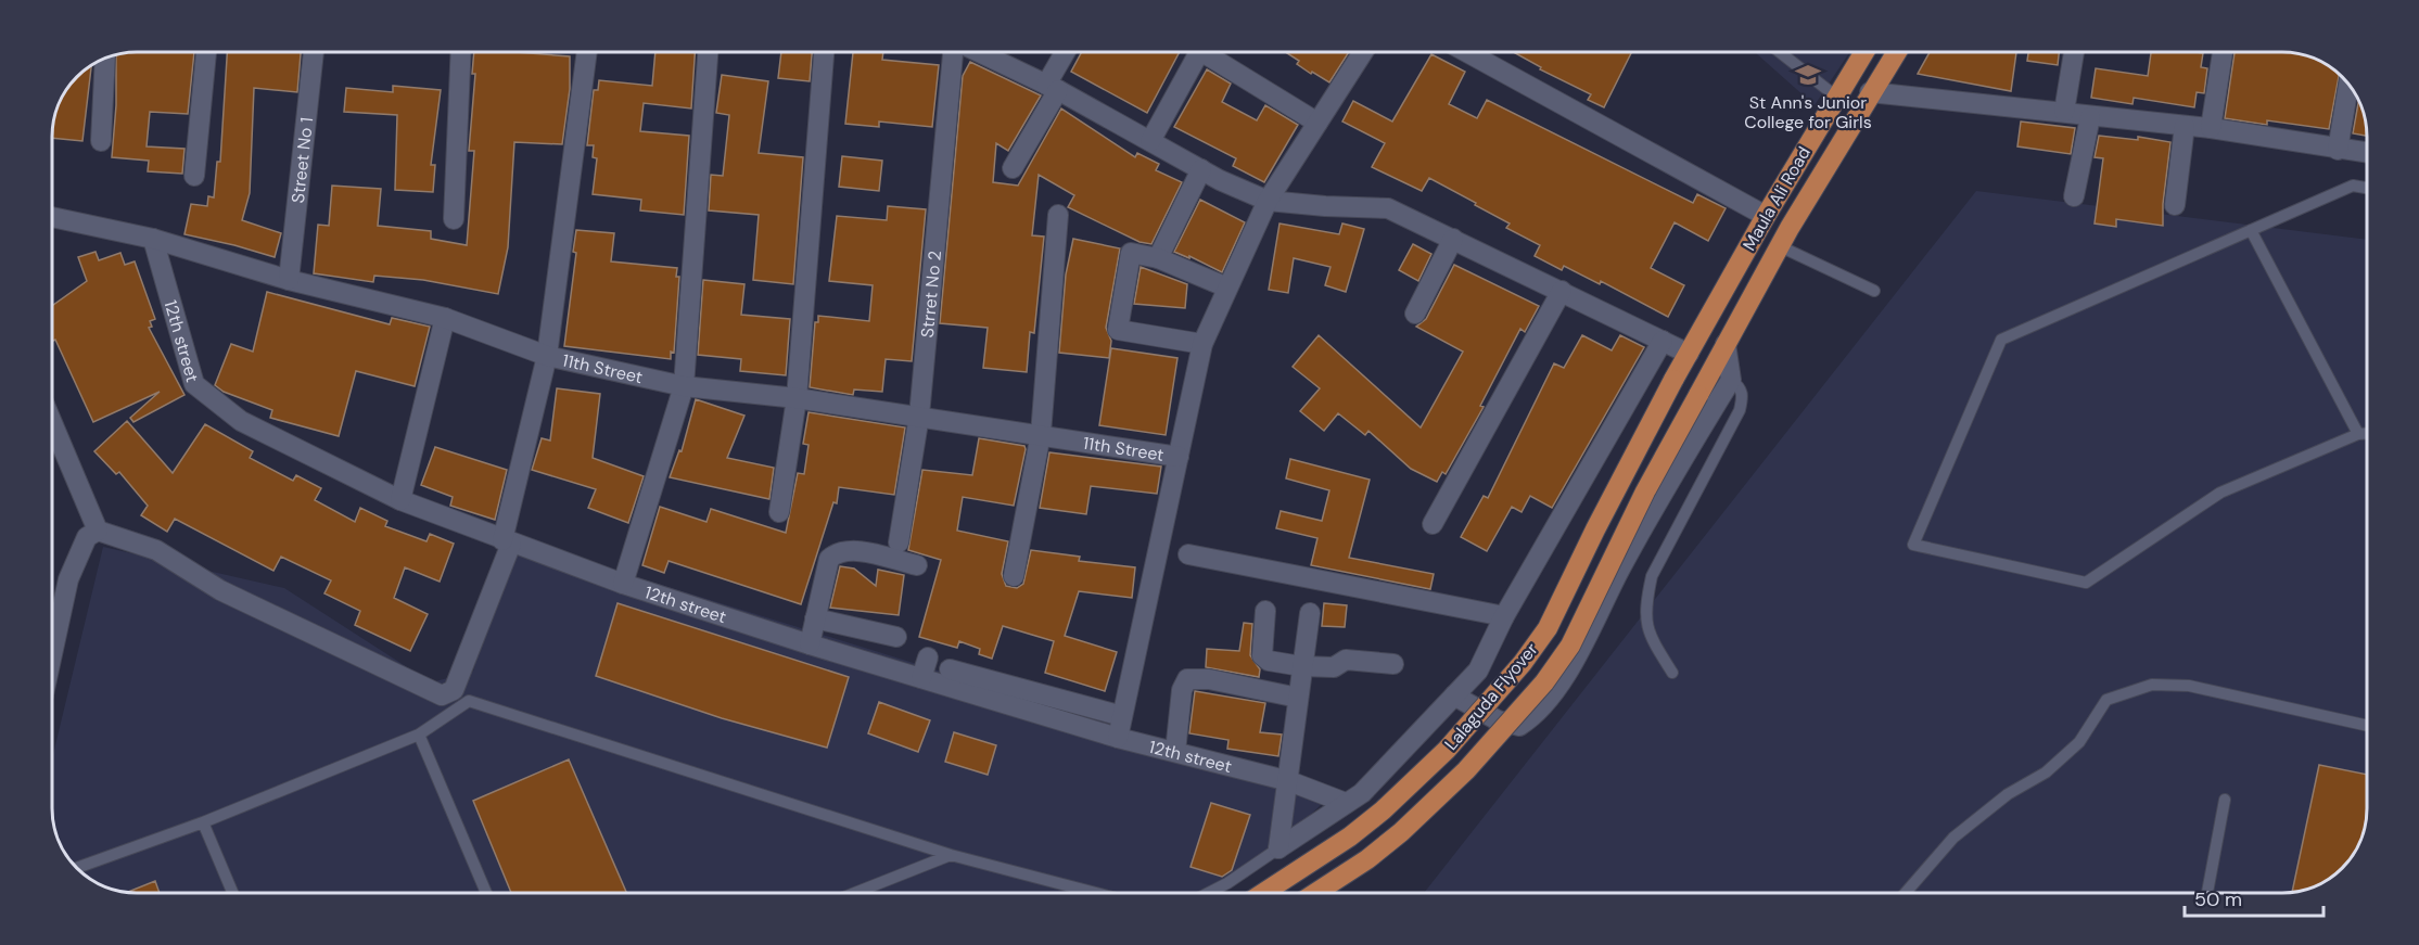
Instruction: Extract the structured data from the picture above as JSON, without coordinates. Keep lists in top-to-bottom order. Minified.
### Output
{"streets":{"main road":["Maula Ali Road","Lalaguda Flyover"],"street":["Street No 1","Strret No 2","12th street","11th Street"]},"crossings":[["Street No 1","11th Street"],["Maula Ali Road","Lalaguda Flyover"],["Strret No 2","11th Street"],["12th street","11th Street"]],"places":{"school or university":["St Ann's Junior College for Girls"]},"scale_bar":"50 m"}
